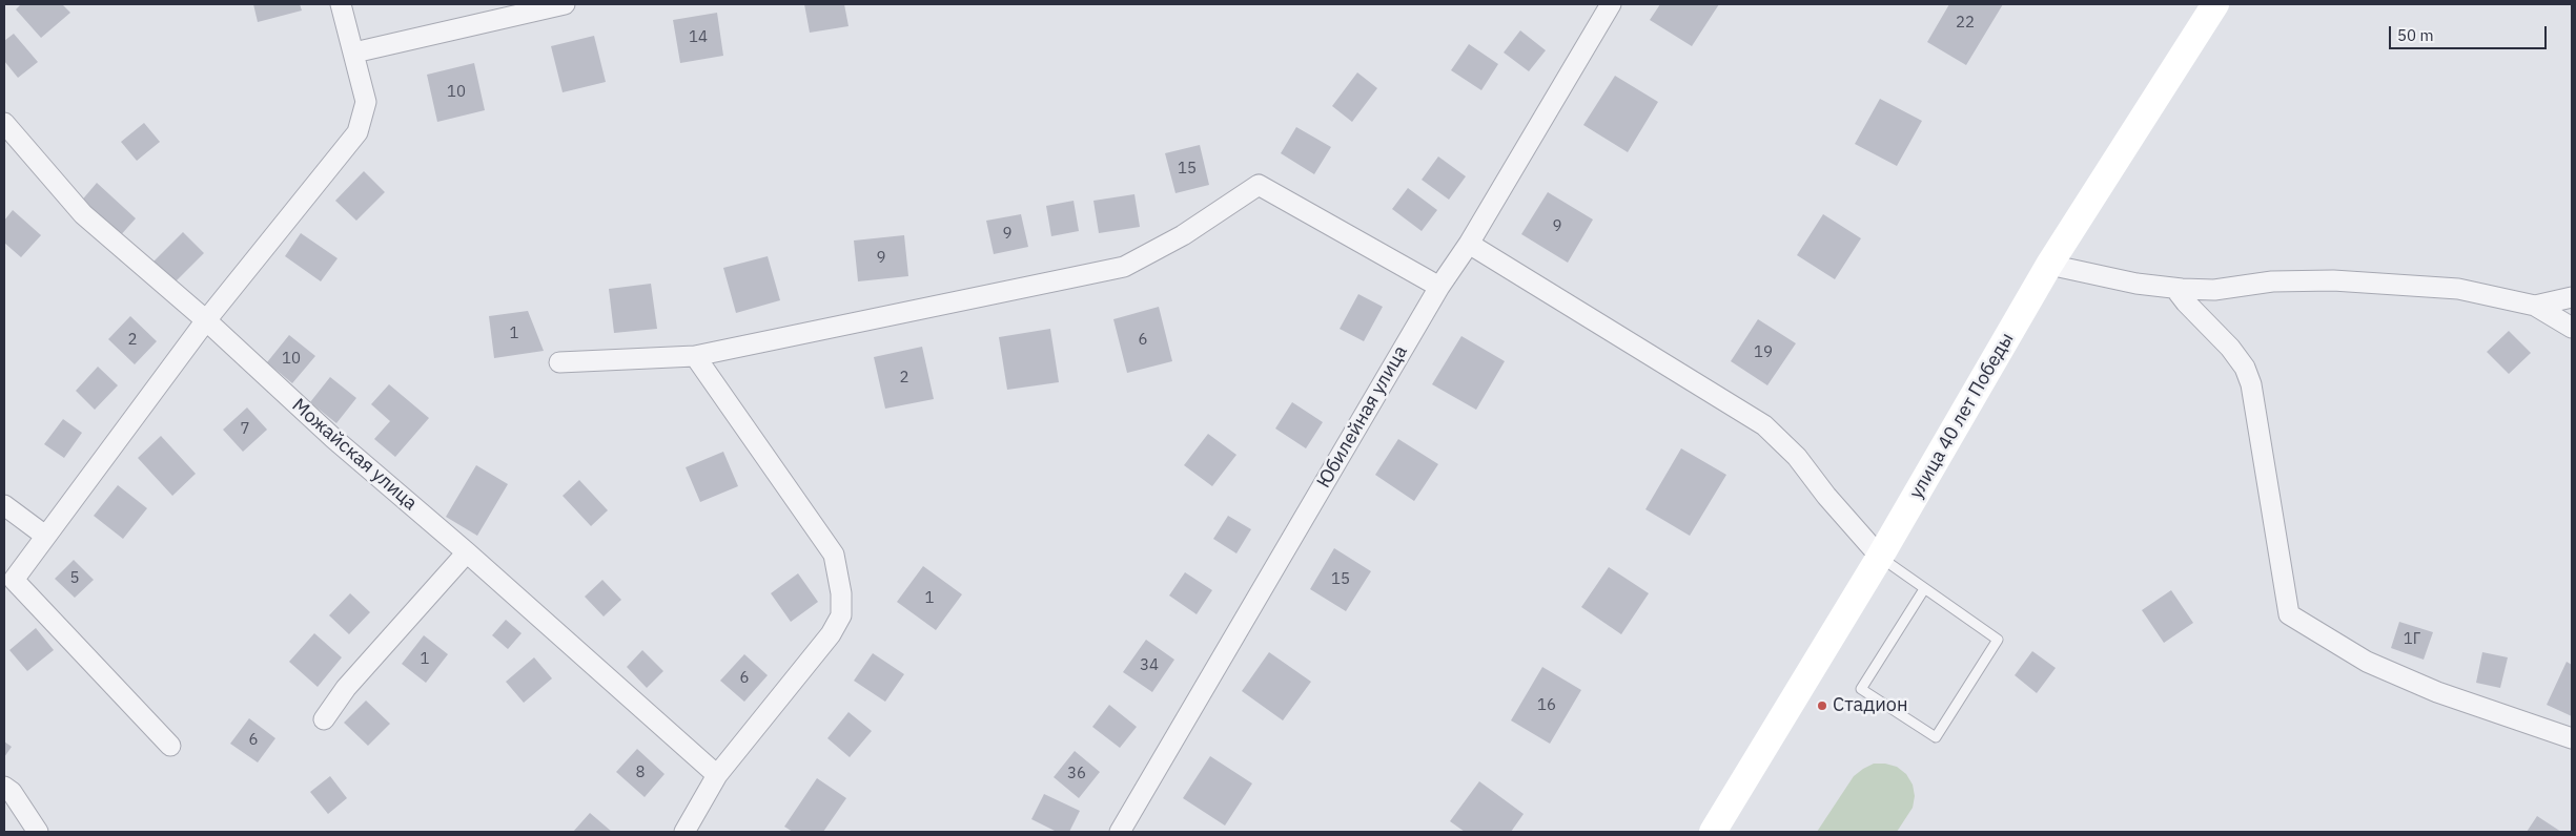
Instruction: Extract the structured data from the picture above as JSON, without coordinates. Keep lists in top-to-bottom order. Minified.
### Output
{"streets":{"street":["улица 40 лет Победы","Юбилейная улица","Можайская улица"]},"places":["Стадион"],"house_numbers":["22","14","10","15","9","9","9","1","2","6","19","10","2","7","5","15","1","1Г","1","34","6","16","6","8","36"],"scale_bar":"50 m"}
